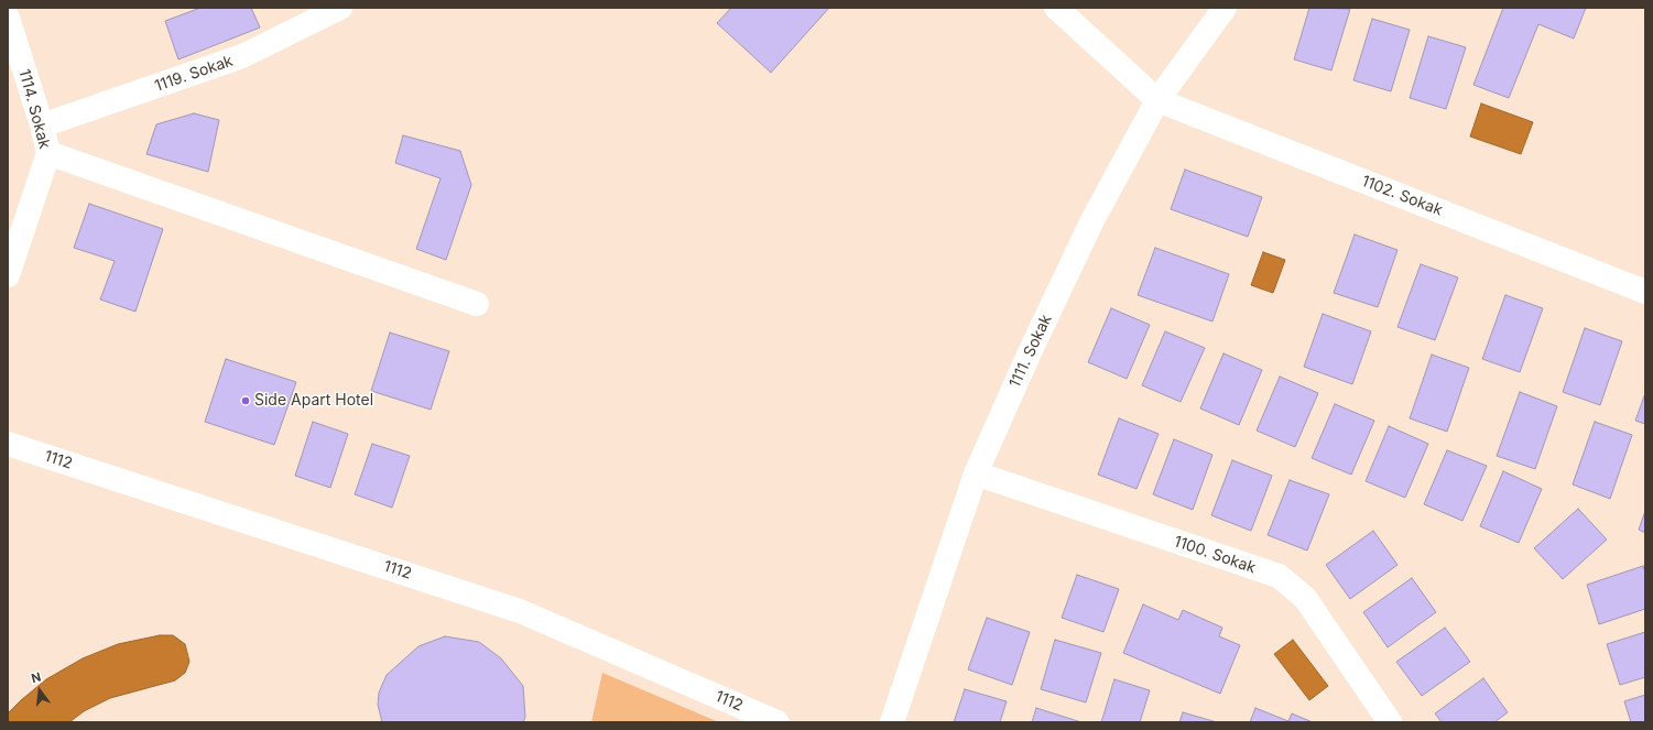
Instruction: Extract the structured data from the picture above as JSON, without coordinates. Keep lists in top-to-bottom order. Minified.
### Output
{"streets":{"street":["1119. Sokak","1114. Sokak","1102. Sokak","1111. Sokak","1112","1100. Sokak"]},"crossings":[["1119. Sokak","1114. Sokak"],["1102. Sokak","1111. Sokak"],["1111. Sokak","1100. Sokak"]],"places":["Side Apart Hotel"],"north":"top"}
